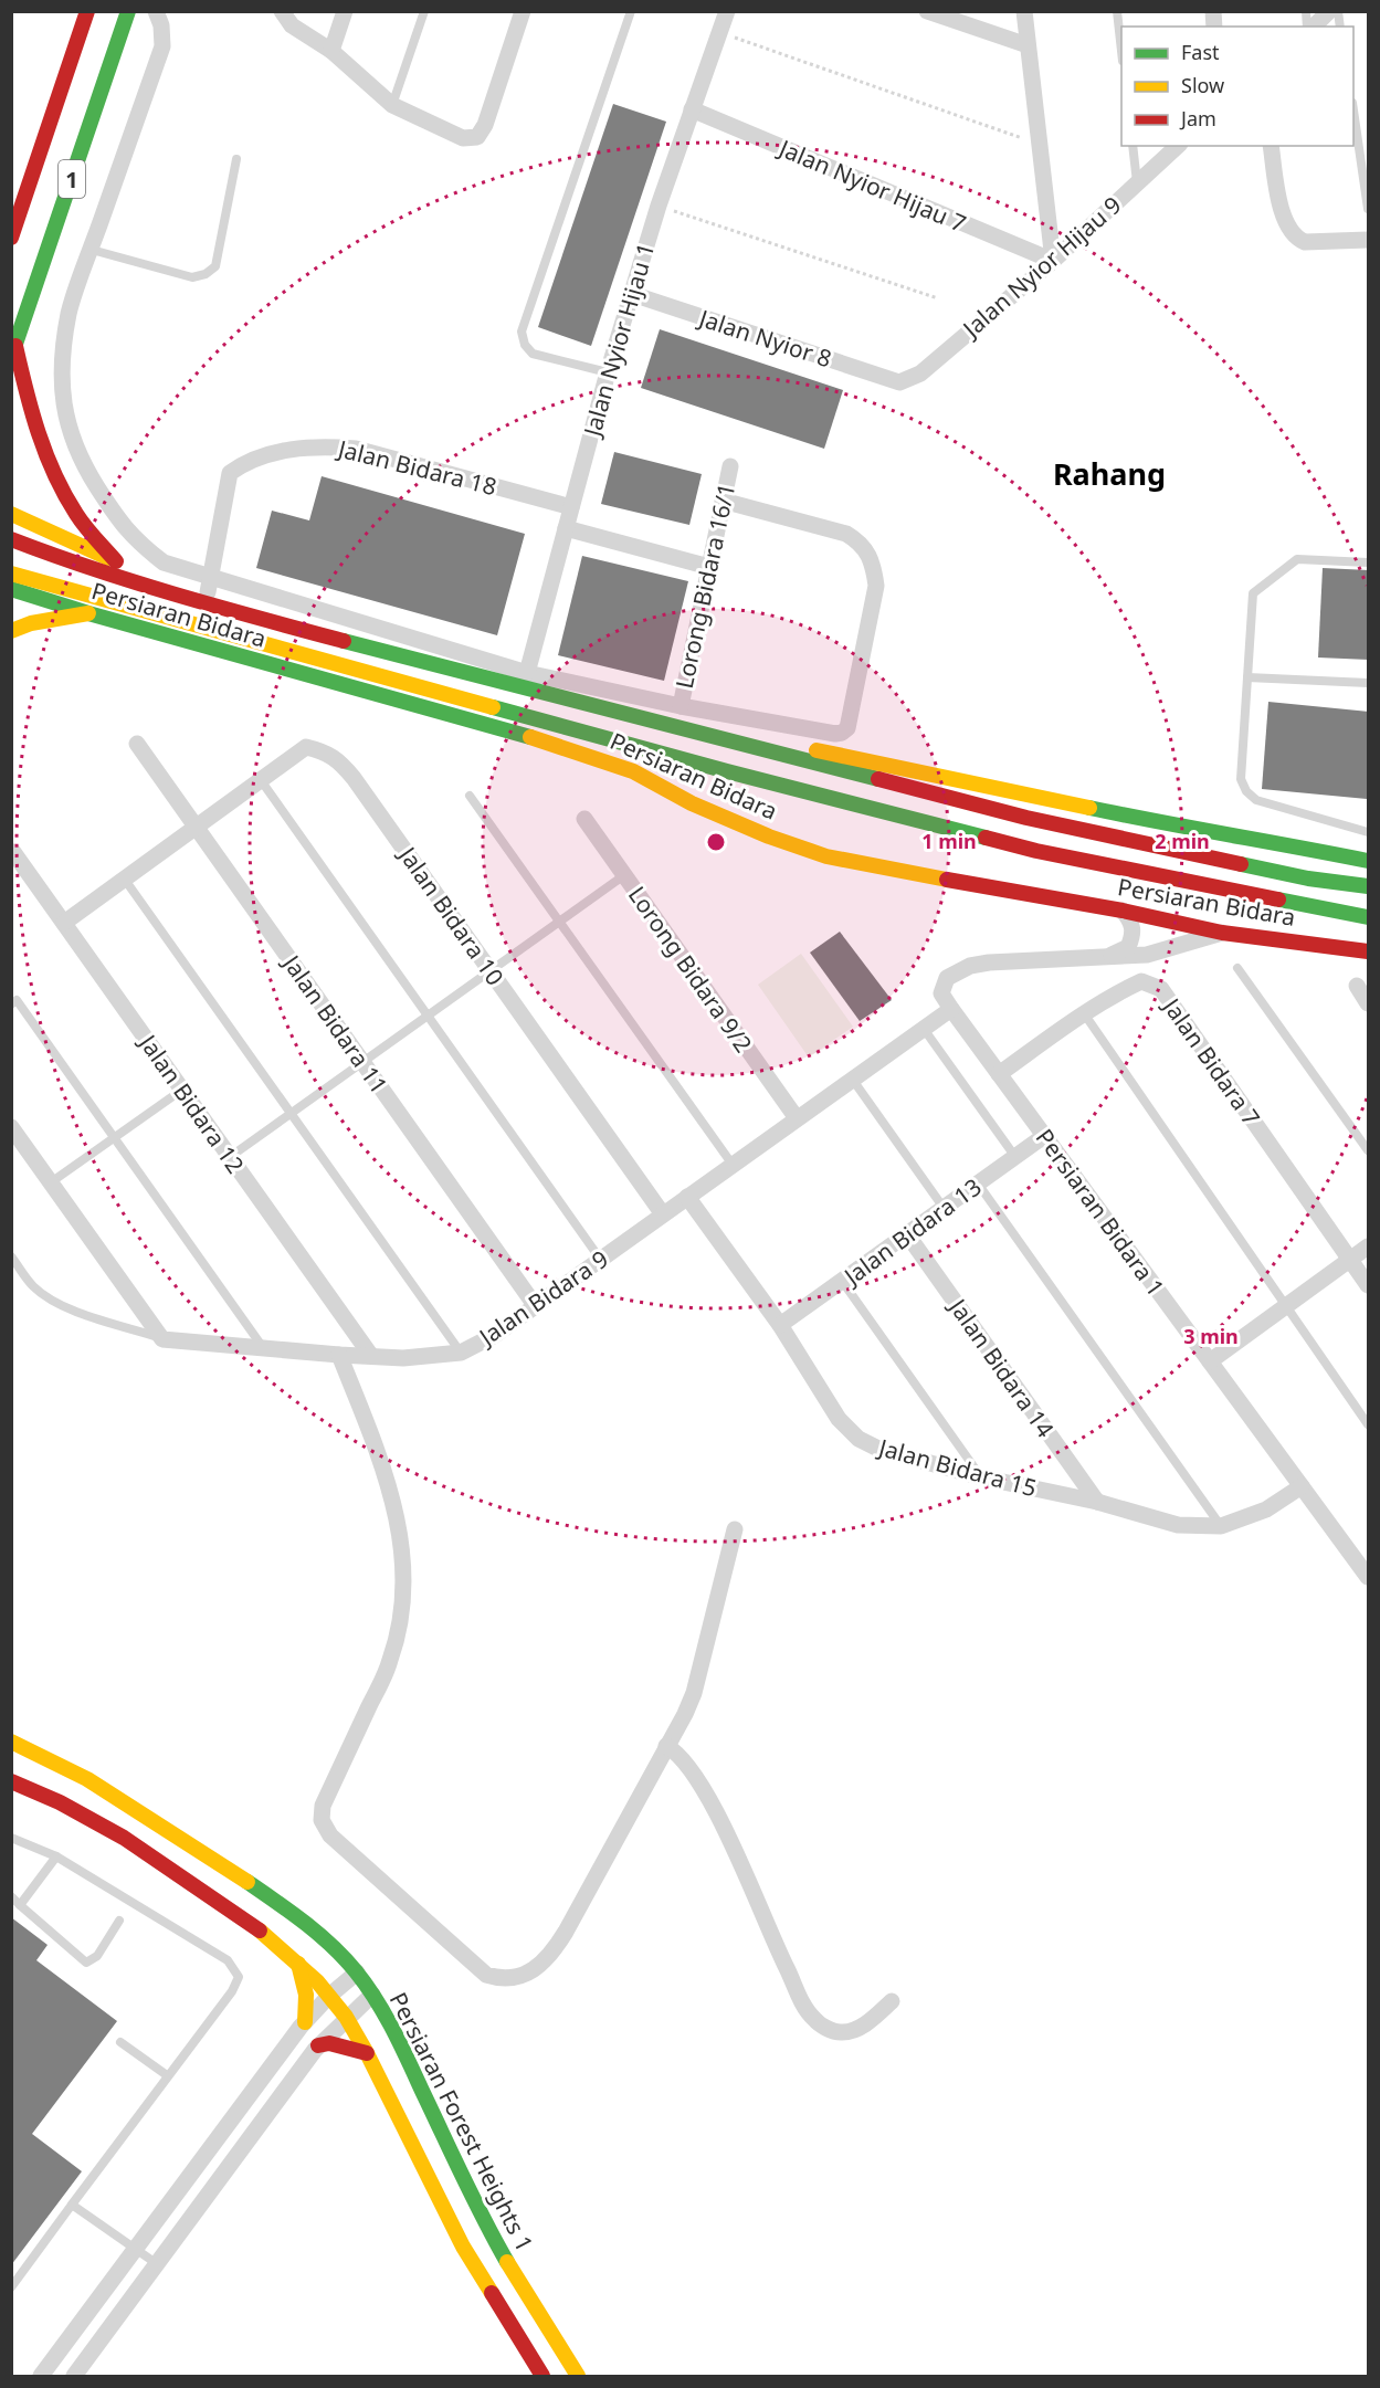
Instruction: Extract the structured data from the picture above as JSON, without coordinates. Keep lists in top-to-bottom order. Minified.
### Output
{"streets":{"main road":["1","Persiaran Bidara","Persiaran Forest Heights 1"],"street":["Jalan Nyior Hijau 7","Jalan Nyior Hijau 9","Jalan Nyior 8","Jalan Nyior Hijau 1","Jalan Bidara 18","Lorong Bidara 16/1","Jalan Bidara 10","Lorong Bidara 9/2","Jalan Bidara 11","Jalan Bidara 7","Jalan Bidara 12","Persiaran Bidara 1","Jalan Bidara 13","Jalan Bidara 9","Jalan Bidara 14","Jalan Bidara 15"]},"crossings":[["Jalan Nyior Hijau 7","Jalan Nyior Hijau 9"],["Jalan Nyior Hijau 7","Jalan Nyior Hijau 1"],["Jalan Nyior Hijau 9","Jalan Nyior 8"],["Jalan Nyior 8","Jalan Nyior Hijau 1"],["Jalan Nyior Hijau 1","Jalan Bidara 18"],["Jalan Bidara 18","Persiaran Bidara"],["Persiaran Bidara","Persiaran Bidara 1"],["Jalan Bidara 10","Jalan Bidara 11"],["Jalan Bidara 10","Jalan Bidara 12"],["Jalan Bidara 10","Jalan Bidara 9"],["Lorong Bidara 9/2","Jalan Bidara 9"],["Jalan Bidara 11","Jalan Bidara 9"],["Jalan Bidara 7","Persiaran Bidara 1"],["Jalan Bidara 12","Jalan Bidara 9"],["Persiaran Bidara 1","Jalan Bidara 13"],["Persiaran Bidara 1","Jalan Bidara 9"],["Persiaran Bidara 1","Jalan Bidara 15"],["Jalan Bidara 13","Jalan Bidara 14"],["Jalan Bidara 13","Jalan Bidara 15"],["Jalan Bidara 9","Jalan Bidara 15"],["Jalan Bidara 14","Jalan Bidara 15"]],"districts":["Rahang"],"legend":["Fast","Slow","Jam"],"rings":["1 min","2 min","3 min"]}
